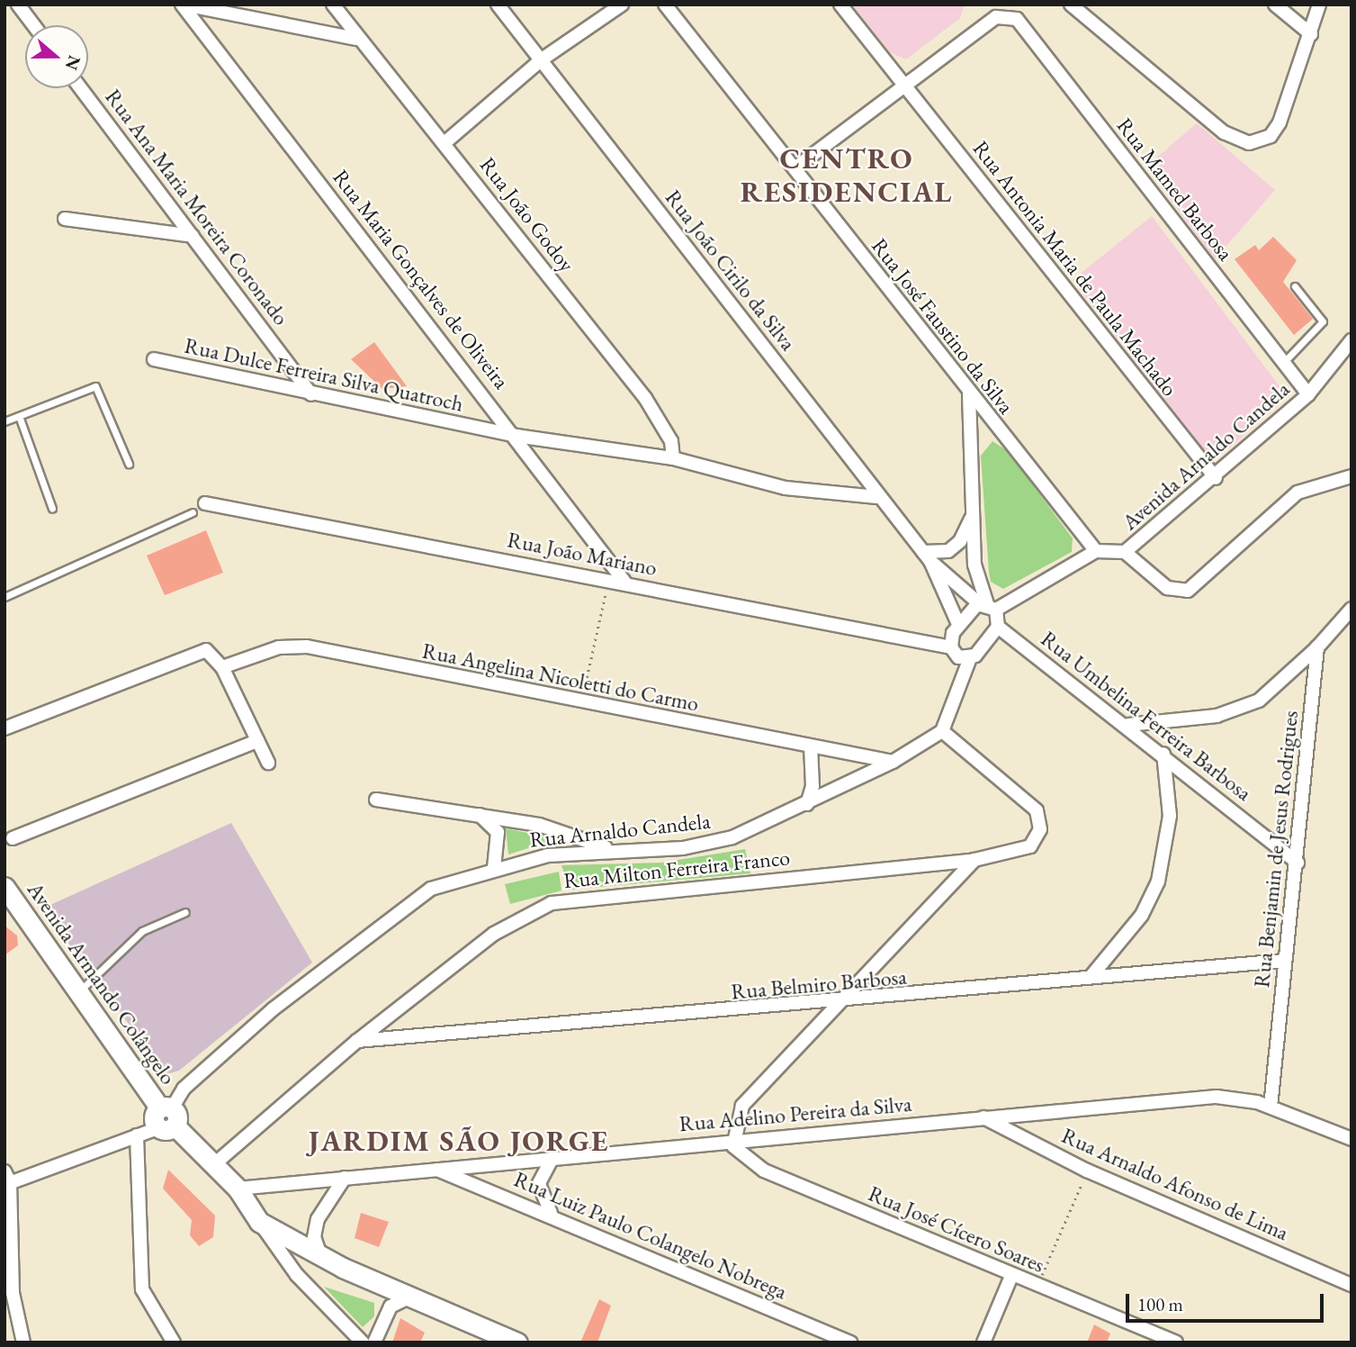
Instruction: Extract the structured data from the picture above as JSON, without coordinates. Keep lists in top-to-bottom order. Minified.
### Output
{"streets":{"street":["Rua Mamed Barbosa","Rua Ana Maria Moreira Coronado","Rua João Godoy","Rua Antonia Maria de Paula Machado","Rua João Cirilo da Silva","Rua Maria Gonçalves de Oliveira","Rua José Faustino da Silva","Rua Dulce Ferreira Silva Quatroch","Avenida Arnaldo Candela","Rua João Mariano","Rua Angelina Nicoletti do Carmo","Rua Umbelina Ferreira Barbosa","Rua Arnaldo Candela","Rua Benjamin de Jesus Rodrigues","Rua Milton Ferreira Franco","Avenida Armando Colângelo","Rua Belmiro Barbosa","Rua Adelino Pereira da Silva","Rua Arnaldo Afonso de Lima","Rua José Cícero Soares","Rua Luiz Paulo Colangelo Nobrega"]},"crossings":[["Rua Mamed Barbosa","Rua Antonia Maria de Paula Machado"],["Rua Mamed Barbosa","Avenida Arnaldo Candela"],["Rua Ana Maria Moreira Coronado","Rua Dulce Ferreira Silva Quatroch"],["Rua João Godoy","Rua Dulce Ferreira Silva Quatroch"],["Rua Antonia Maria de Paula Machado","Avenida Arnaldo Candela"],["Rua João Cirilo da Silva","Rua Dulce Ferreira Silva Quatroch"],["Rua Maria Gonçalves de Oliveira","Rua Dulce Ferreira Silva Quatroch"],["Rua Maria Gonçalves de Oliveira","Rua João Mariano"],["Rua José Faustino da Silva","Avenida Arnaldo Candela"],["Rua Angelina Nicoletti do Carmo","Rua Arnaldo Candela"],["Rua Umbelina Ferreira Barbosa","Rua Benjamin de Jesus Rodrigues"],["Rua Arnaldo Candela","Rua Milton Ferreira Franco"],["Rua Arnaldo Candela","Avenida Armando Colângelo"],["Rua Benjamin de Jesus Rodrigues","Rua Belmiro Barbosa"],["Rua Benjamin de Jesus Rodrigues","Rua Adelino Pereira da Silva"],["Rua Milton Ferreira Franco","Avenida Armando Colângelo"],["Rua Milton Ferreira Franco","Rua Belmiro Barbosa"],["Avenida Armando Colângelo","Rua Adelino Pereira da Silva"],["Rua Adelino Pereira da Silva","Rua Arnaldo Afonso de Lima"],["Rua Adelino Pereira da Silva","Rua José Cícero Soares"],["Rua Adelino Pereira da Silva","Rua Luiz Paulo Colangelo Nobrega"]],"districts":["CENTRO RESIDENCIAL","JARDIM SÃO JORGE"],"scale_bar":"100 m","north":"right"}
